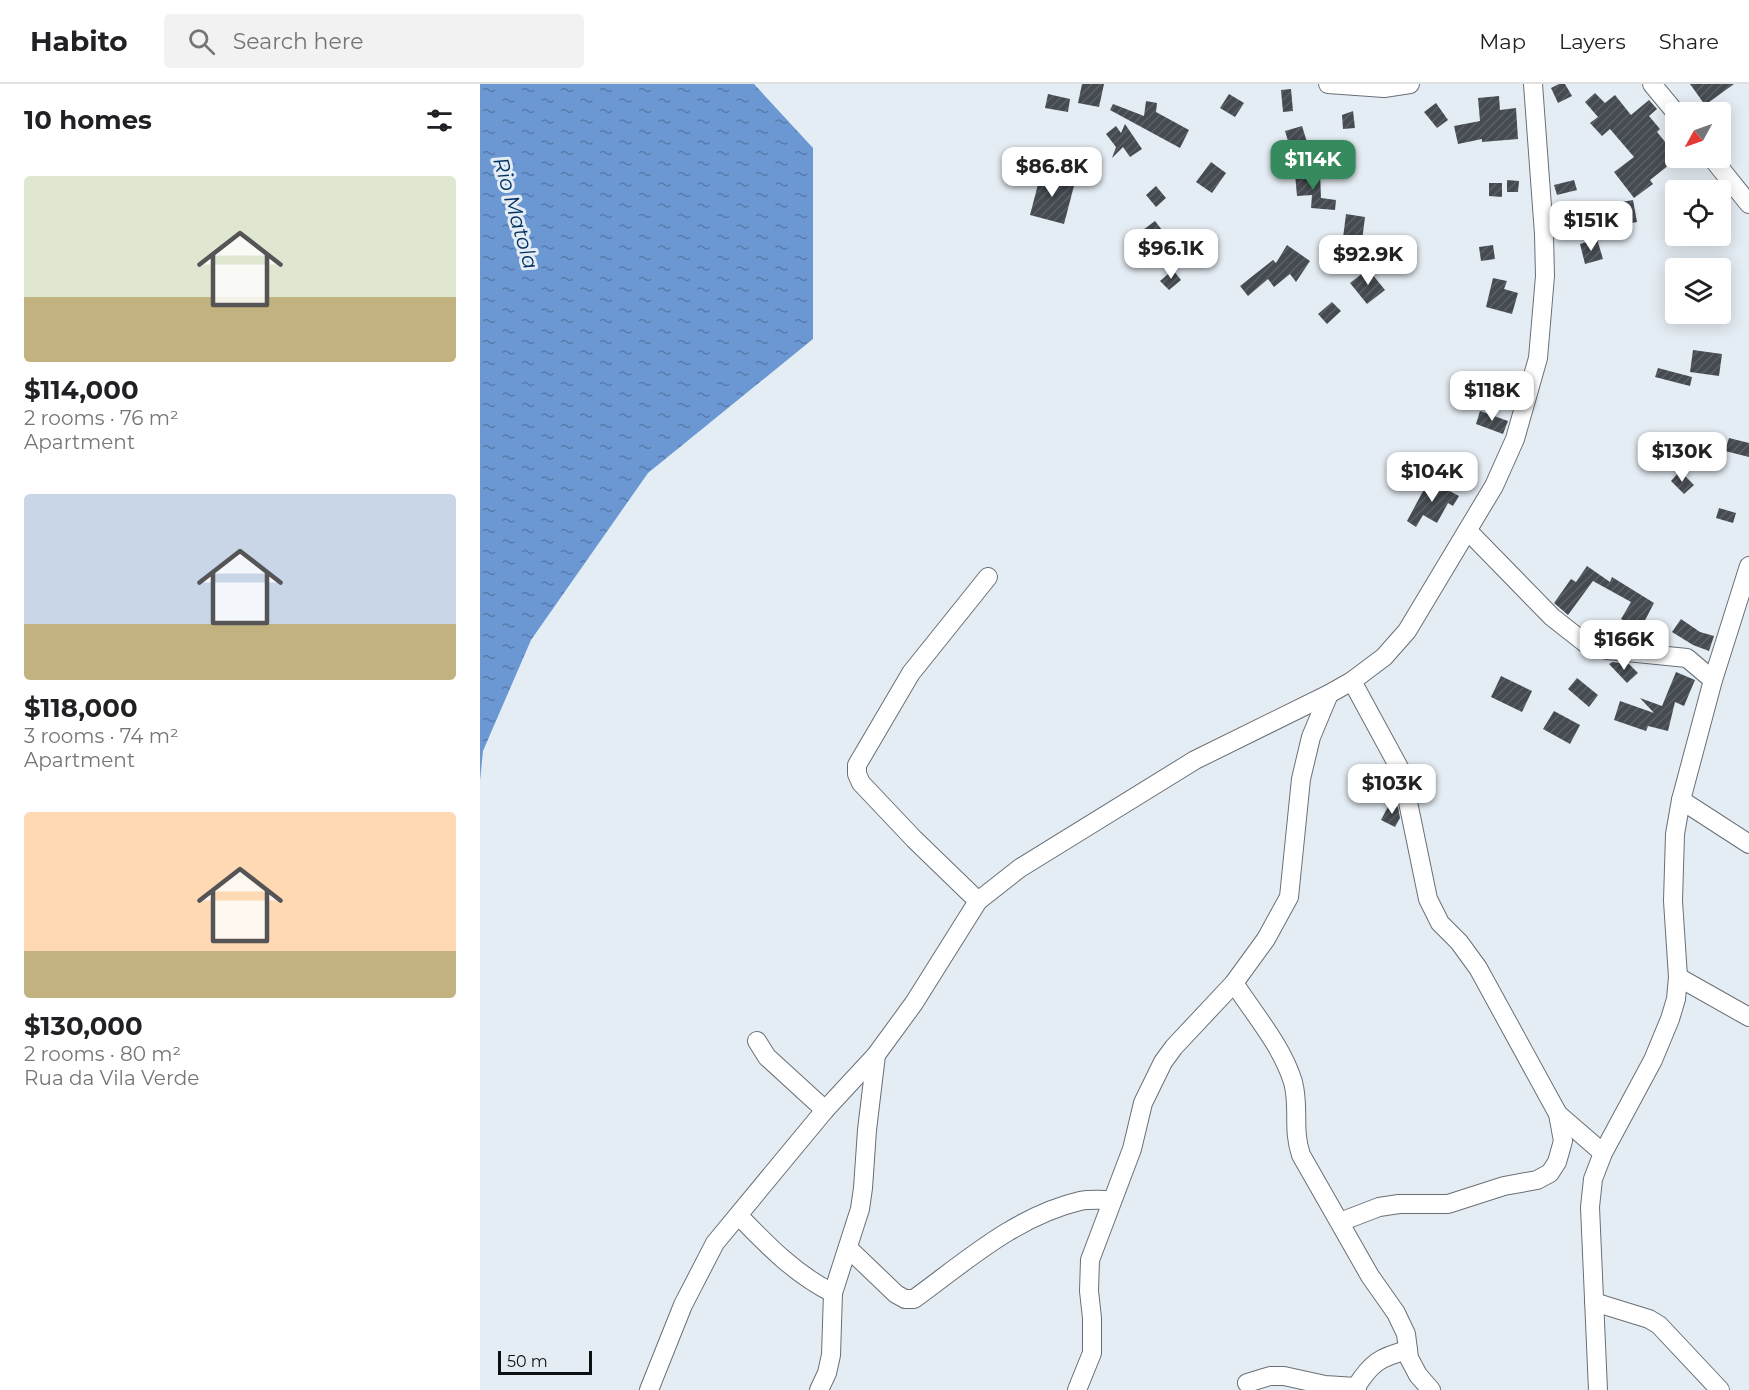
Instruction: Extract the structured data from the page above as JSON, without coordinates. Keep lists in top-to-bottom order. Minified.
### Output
{"water":["Rio Matola"],"scale_bar":"50 m","north":"bottom left","page":{"header":"Habito","search":"Search here","nav":["Map","Layers","Share"],"heading":"10 homes","price":["$114K","$86.8K","$151K","$96.1K","$92.9K","$118K","$130K","$104K","$166K","$103K"],"list":[{"name":"$114,000","note":"2 rooms · 76 m² · Apartment"},{"name":"$118,000","note":"3 rooms · 74 m² · Apartment"},{"name":"$130,000","note":"2 rooms · 80 m² · Rua da Vila Verde"}],"scale":"50 m"}}
